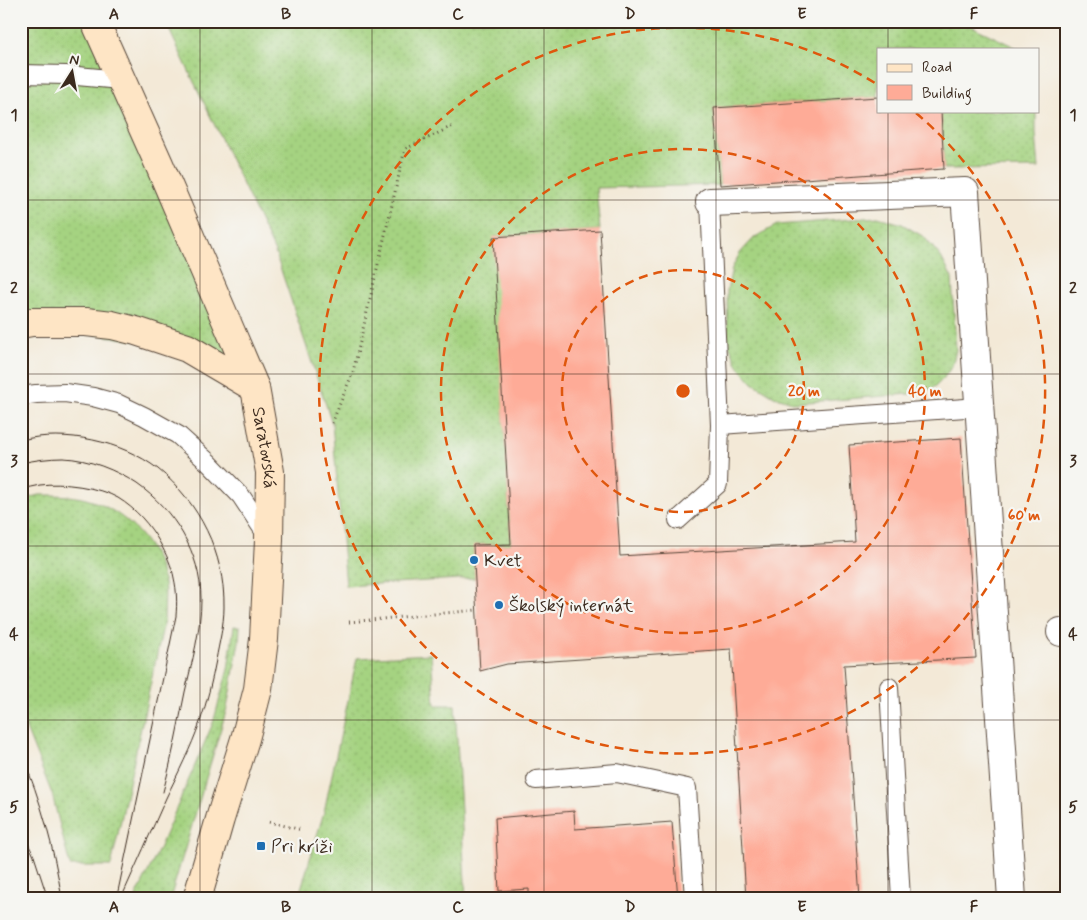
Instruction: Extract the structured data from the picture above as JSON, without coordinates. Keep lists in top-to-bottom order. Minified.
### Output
{"streets":{"main road":["Saratovská"]},"places":{"other":["Kvet","Školský internát"],"transit":["Pri kríži"]},"legend":["Road","Building"],"north":"top","grid":{"columns":["A","B","C","D","E","F"],"rows":["1","2","3","4","5"]},"rings":["20 m","40 m","60 m"]}
